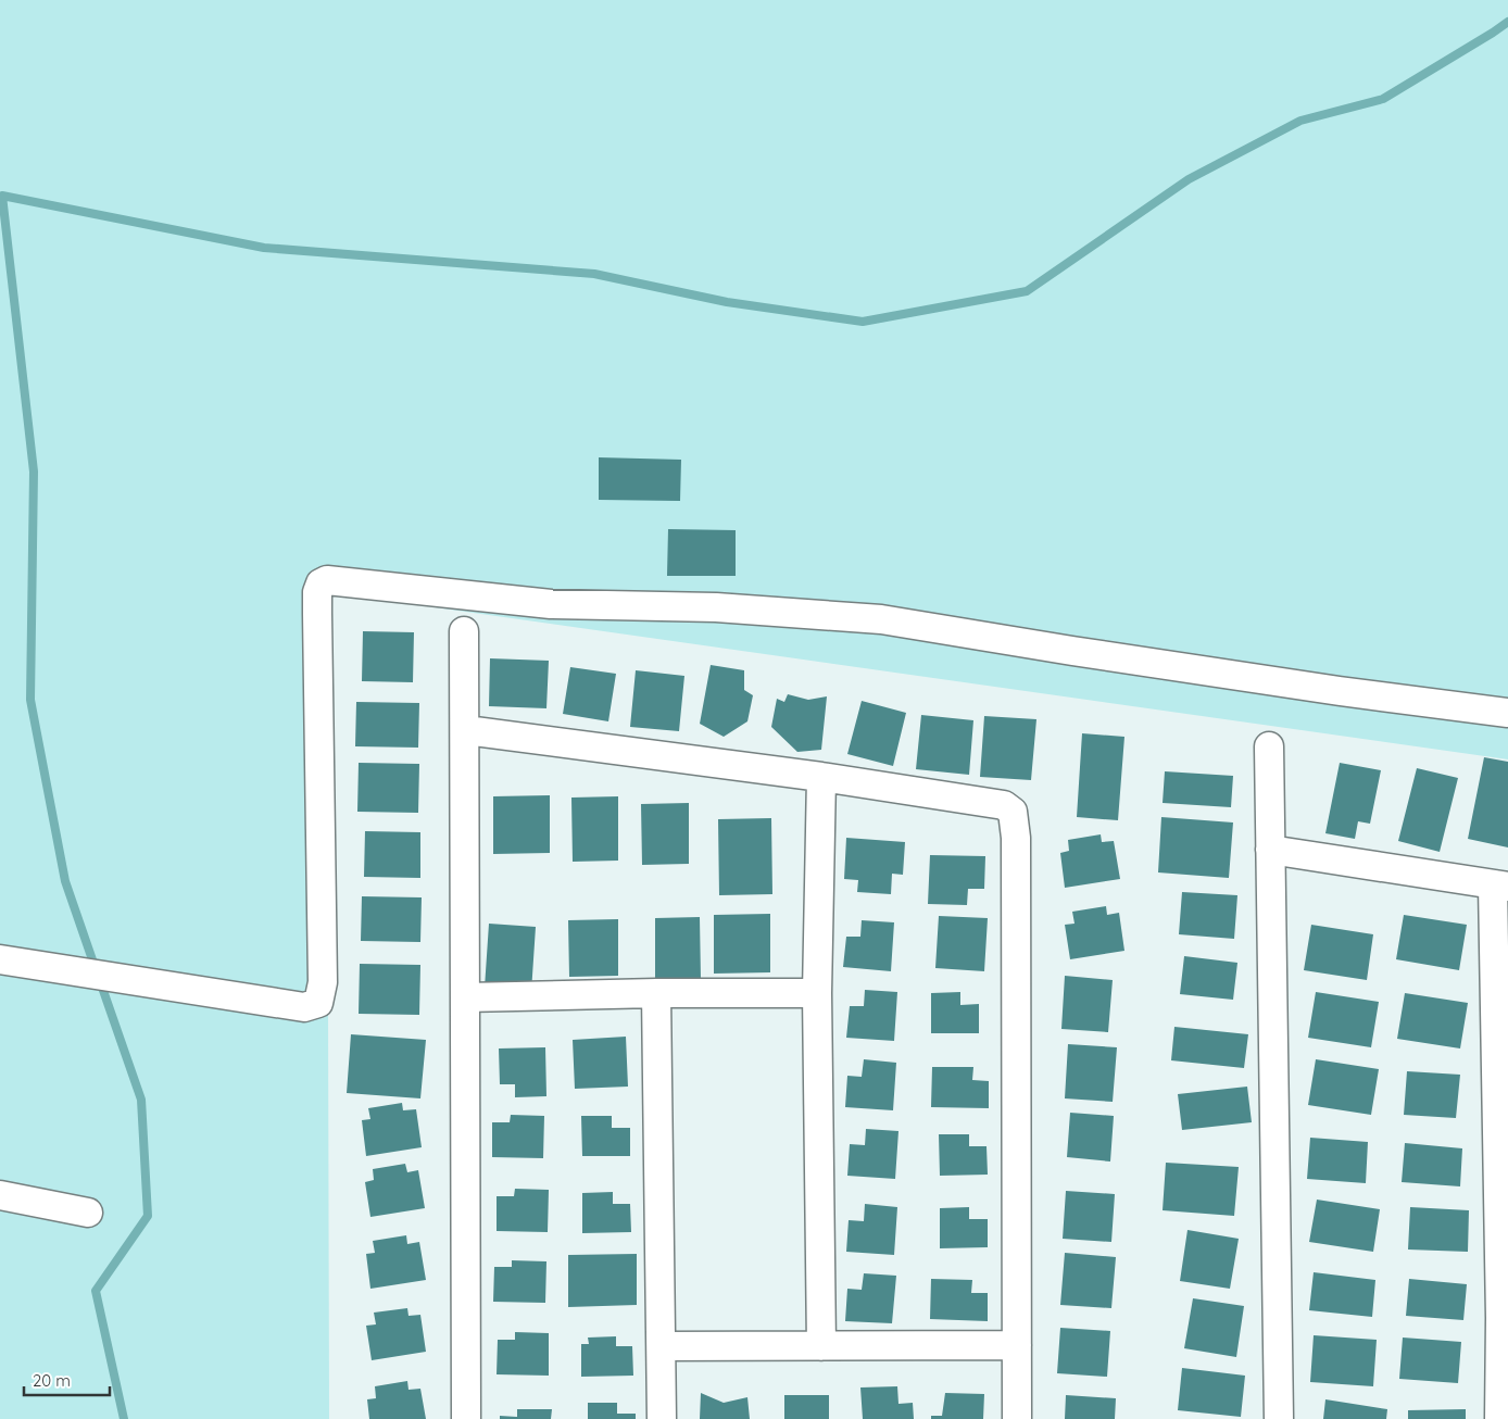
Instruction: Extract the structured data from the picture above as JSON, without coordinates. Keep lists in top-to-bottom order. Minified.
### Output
{"scale_bar":"20 m"}
